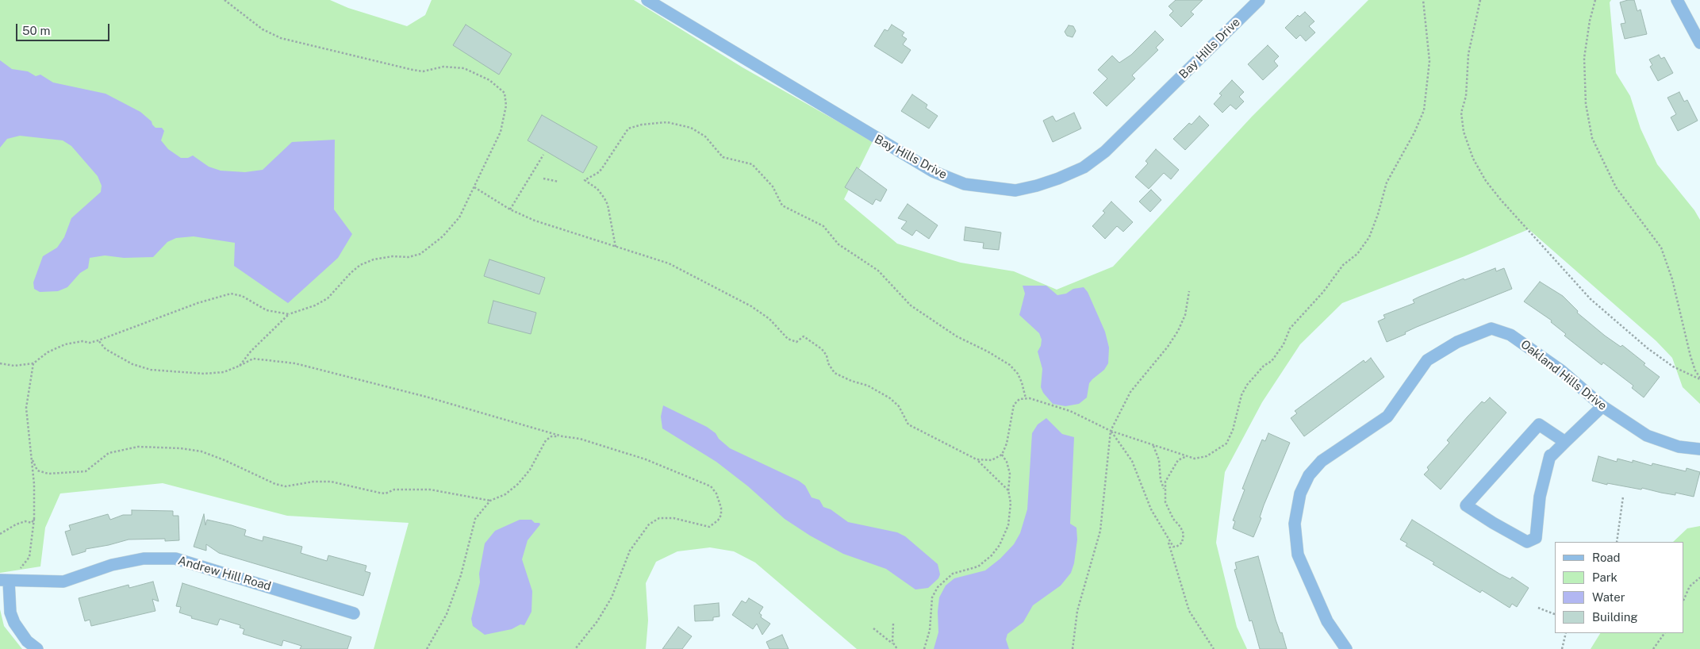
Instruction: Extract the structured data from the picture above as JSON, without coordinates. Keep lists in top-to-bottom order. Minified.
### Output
{"streets":{"street":["Bay Hills Drive","Oakland Hills Drive","Andrew Hill Road"]},"legend":["Road","Park","Water","Building"],"scale_bar":"50 m"}
